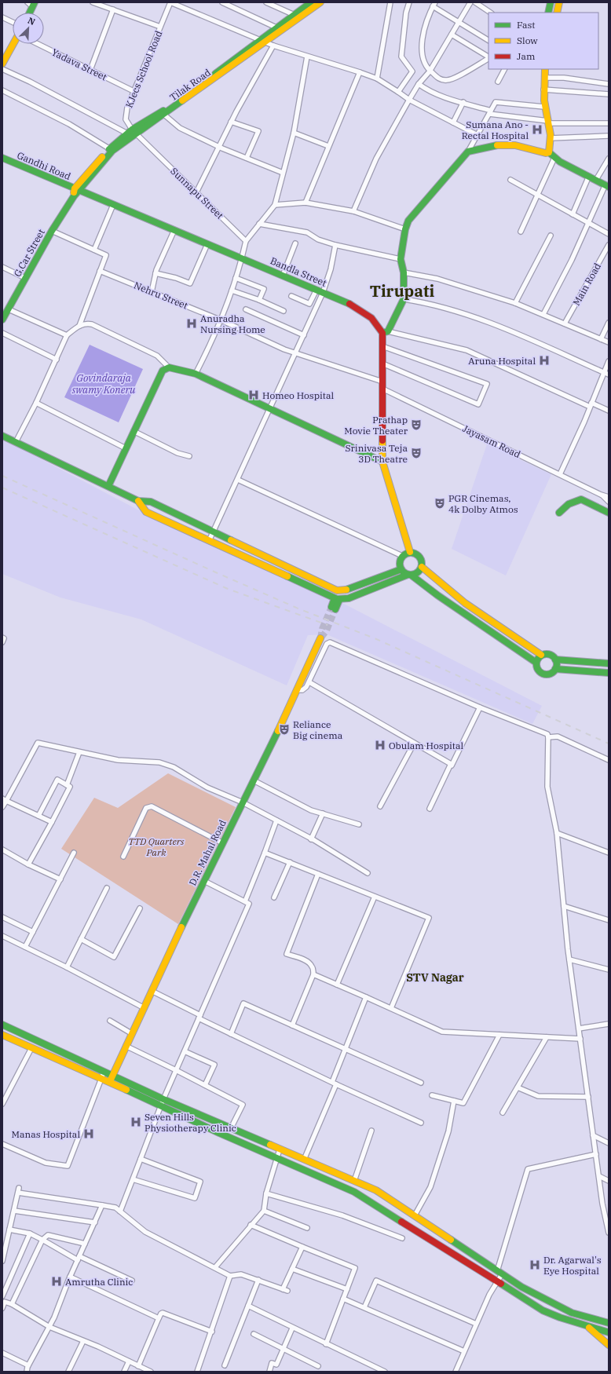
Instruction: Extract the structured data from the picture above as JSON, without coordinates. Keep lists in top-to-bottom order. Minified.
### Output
{"streets":{"street":["Yadava Street","KJecs School Road","Tilak Road","Gandhi Road","Sunnapu Street","G.Car Street","Bandla Street","Main Road","Nehru Street","Jayasam Road","D.R. Mahal Road"]},"crossings":[["Yadava Street","KJecs School Road"],["KJecs School Road","Tilak Road"],["KJecs School Road","Sunnapu Street"],["Tilak Road","Gandhi Road"],["Tilak Road","Sunnapu Street"],["Tilak Road","G.Car Street"],["Tilak Road","Bandla Street"],["Gandhi Road","G.Car Street"],["Gandhi Road","Bandla Street"],["G.Car Street","Bandla Street"],["Nehru Street","Jayasam Road"]],"districts":["Tirupati","STV Nagar"],"water":["Govindaraja swamy Koneru"],"parks":["TTD Quarters Park"],"places":{"hospital":["Sumana Ano - Rectal Hospital","Anuradha Nursing Home","Aruna Hospital","Homeo Hospital","Obulam Hospital","Seven Hills Physiotherapy Clinic","Manas Hospital","Dr. Agarwal's Eye Hospital","Amrutha Clinic"],"theatre":["Prathap Movie Theater","Srinivasa Teja 3D Theatre","PGR Cinemas, 4k Dolby Atmos","Reliance Big cinema"]},"legend":["Fast","Slow","Jam"],"north":"top right"}
